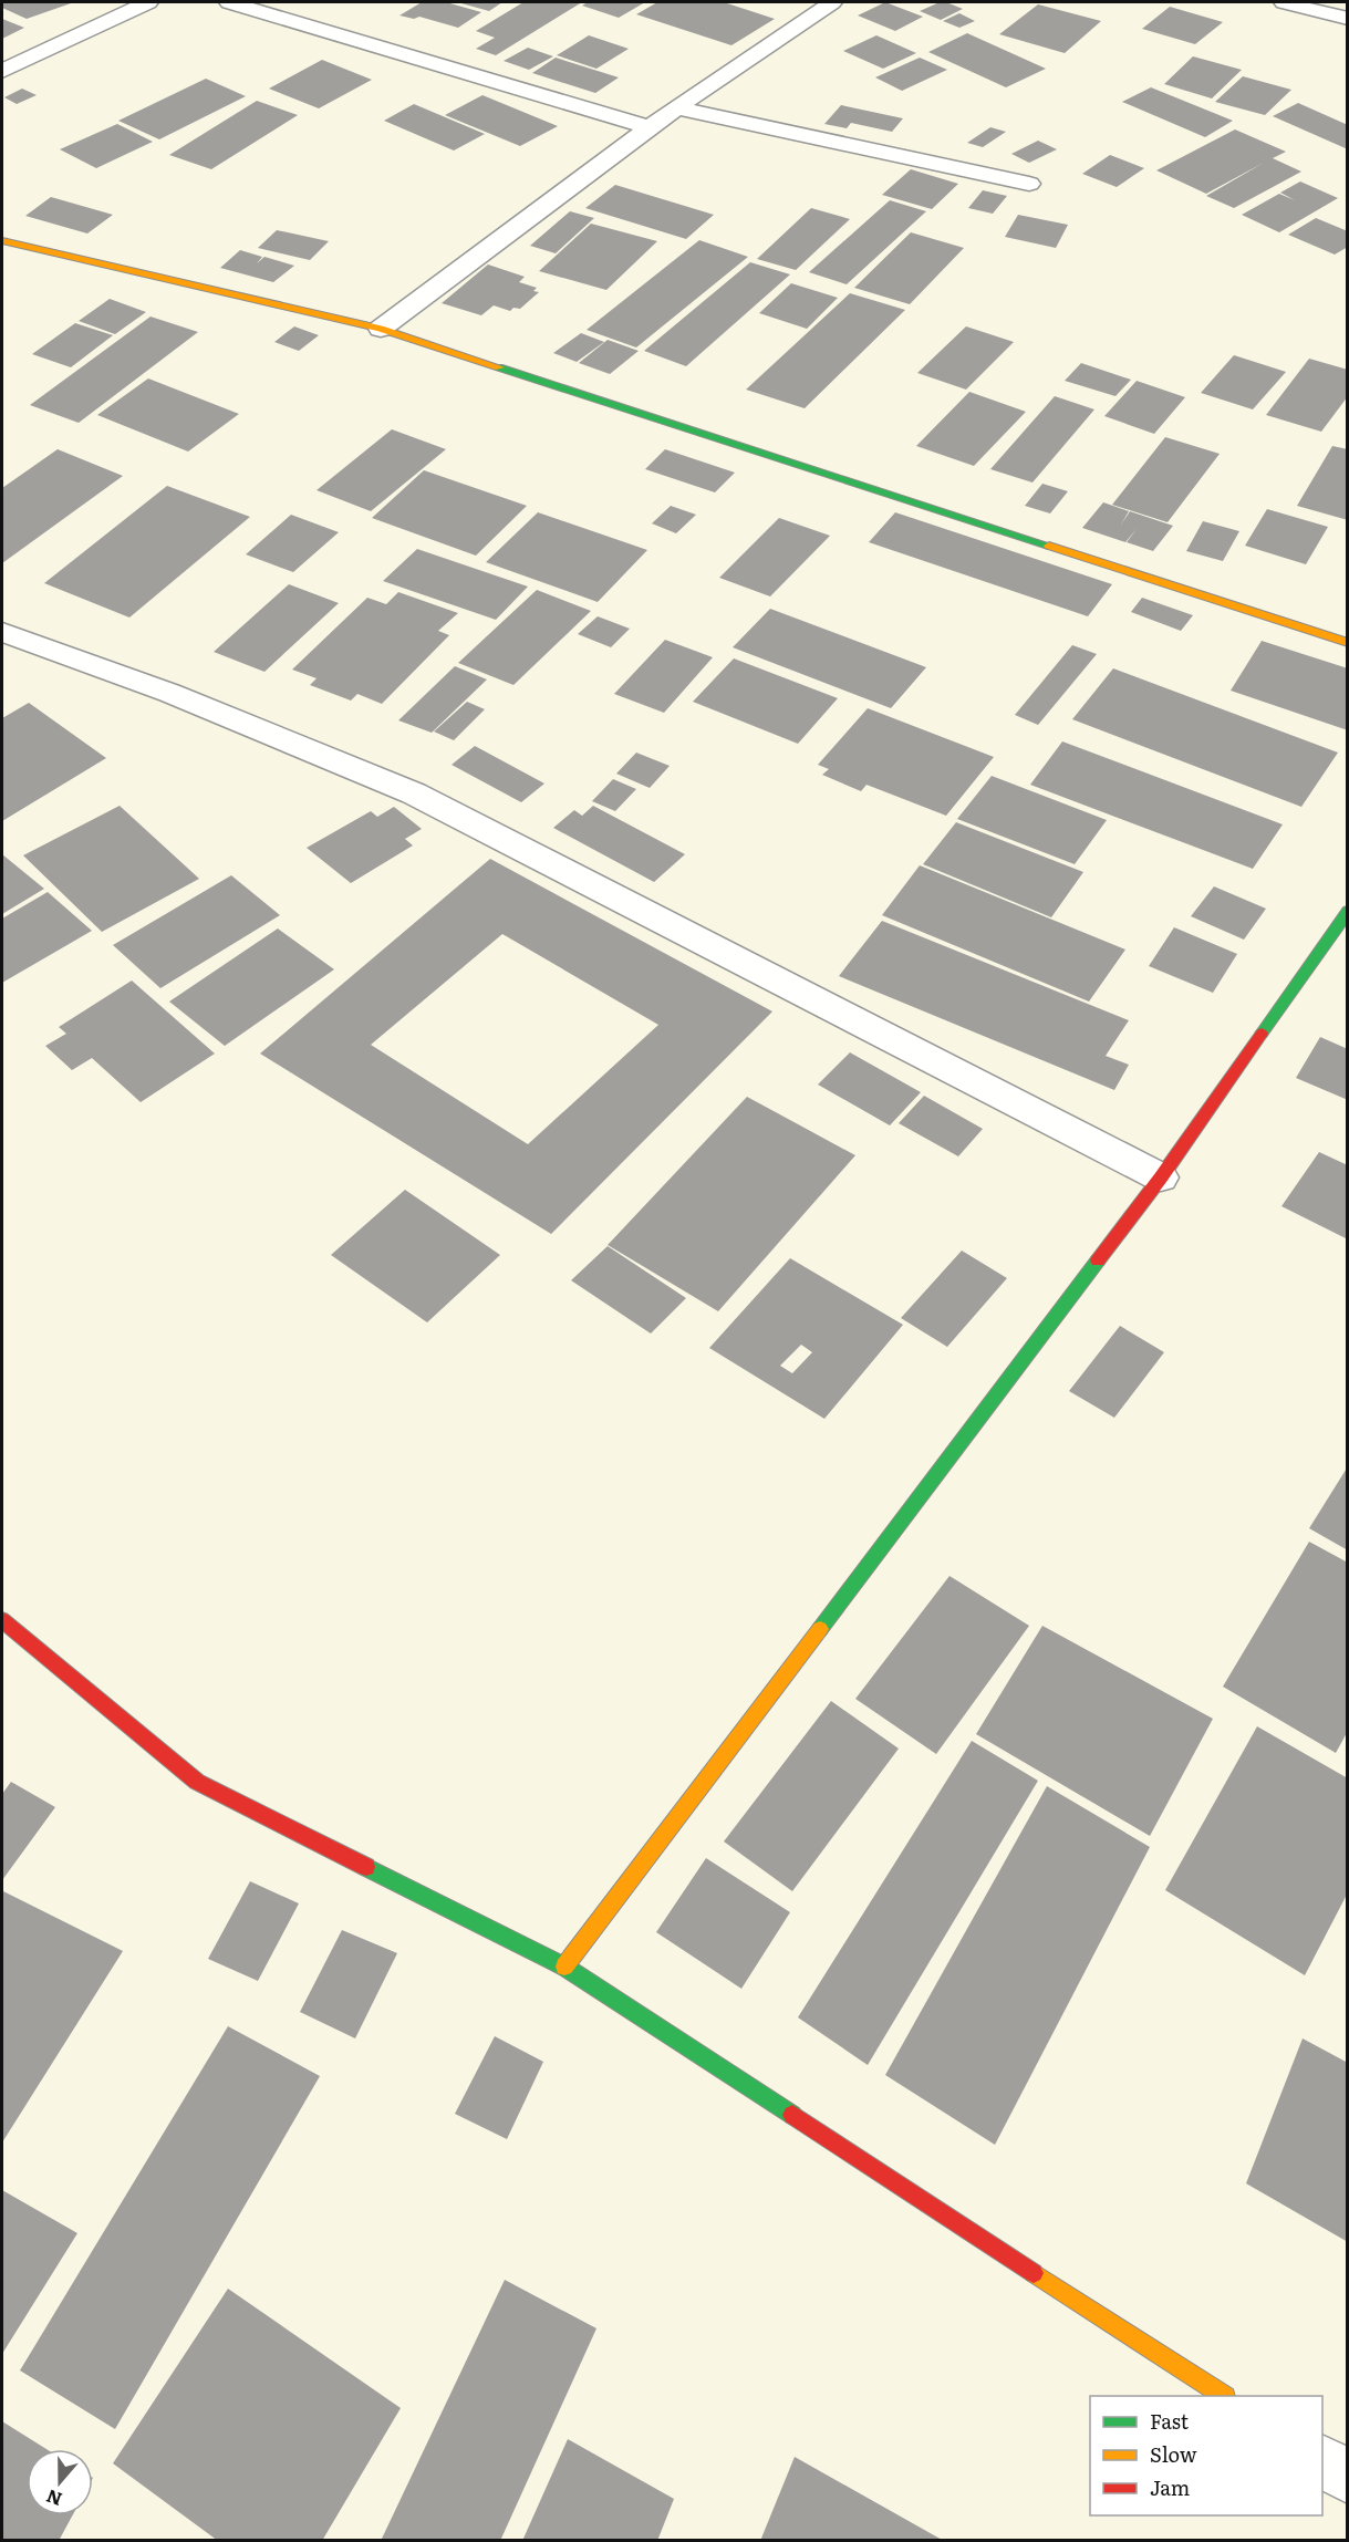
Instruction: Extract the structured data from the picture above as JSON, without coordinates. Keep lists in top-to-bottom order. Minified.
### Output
{"legend":["Fast","Slow","Jam"],"north":"bottom"}
